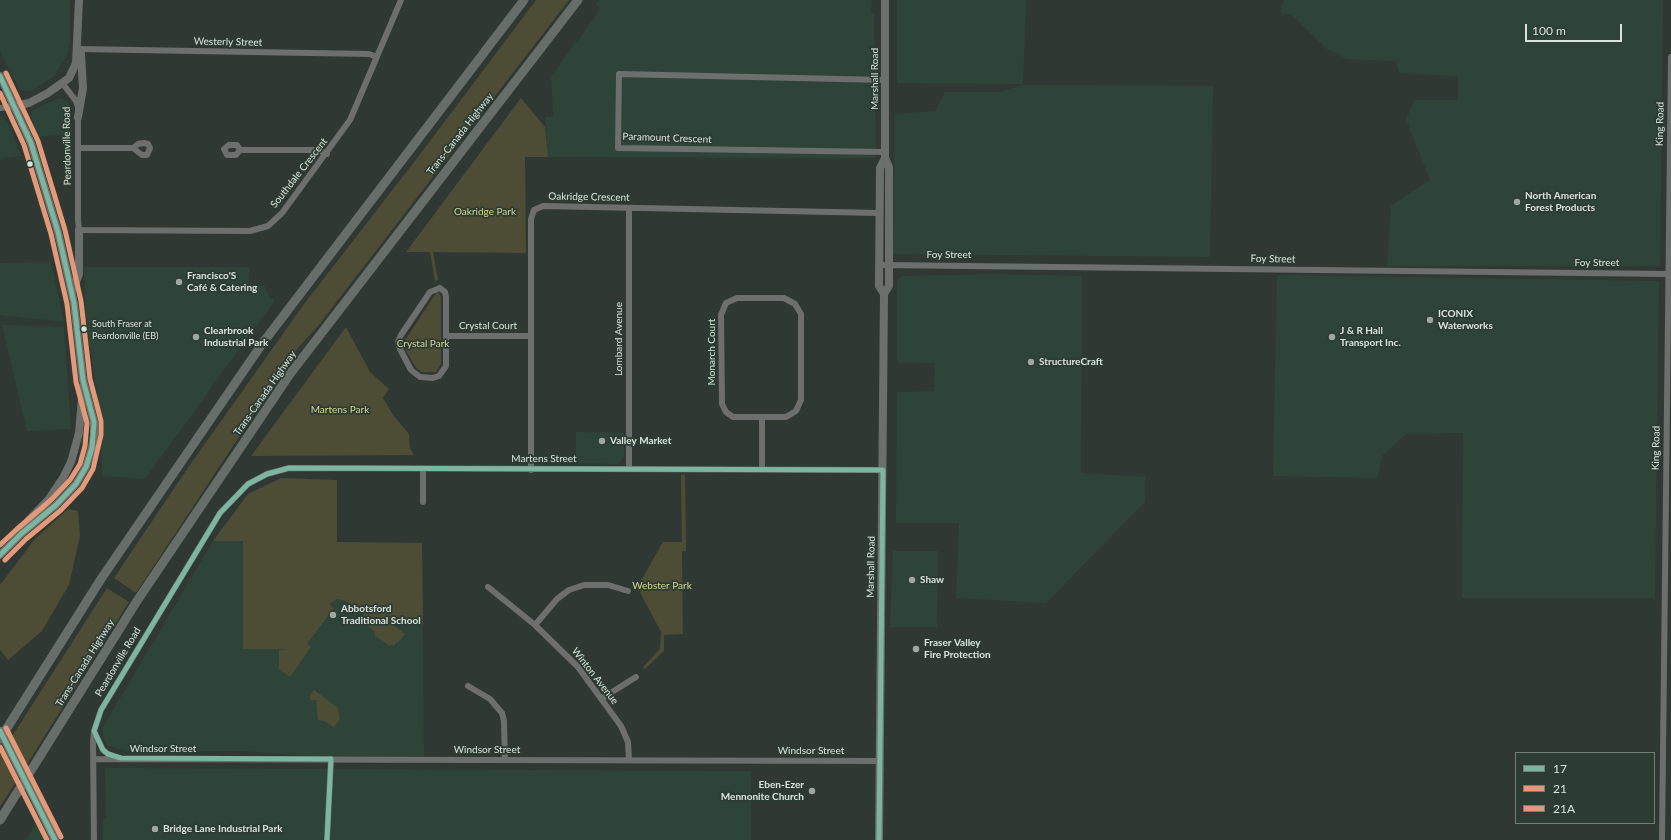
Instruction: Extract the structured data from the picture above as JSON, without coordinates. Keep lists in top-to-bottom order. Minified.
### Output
{"streets":{"highway":["Trans-Canada Highway"],"main road":["Marshall Road"],"street":["Westerly Street","King Road","Paramount Crescent","Peardonville Road","Southdale Crescent","Oakridge Crescent","Foy Street","Crystal Court","Lombard Avenue","Monarch Court","Martens Street","Winton Avenue","Windsor Street"]},"crossings":[["Westerly Street","Southdale Crescent"],["Marshall Road","Paramount Crescent"],["Marshall Road","Oakridge Crescent"],["Marshall Road","Foy Street"],["Marshall Road","Martens Street"],["Marshall Road","Windsor Street"],["King Road","Foy Street"],["Peardonville Road","Southdale Crescent"],["Peardonville Road","Martens Street"],["Peardonville Road","Windsor Street"],["Oakridge Crescent","Crystal Court"],["Oakridge Crescent","Lombard Avenue"],["Oakridge Crescent","Martens Street"],["Lombard Avenue","Martens Street"],["Winton Avenue","Windsor Street"]],"parks":["Oakridge Park","Crystal Park","Martens Park","Webster Park"],"places":["North American Forest Products","Francisco'S Café & Catering","ICONIX Waterworks","South Fraser at Peardonville (EB)","Clearbrook Industrial Park","J & R Hall Transport Inc.","StructureCraft","Valley Market","Shaw","Abbotsford Traditional School","Fraser Valley Fire Protection","Eben-Ezer Mennonite Church","Bridge Lane Industrial Park"],"lines":["transit line 21A","transit line 17","transit line 21"],"legend":["17","21","21A"],"scale_bar":"100 m"}
